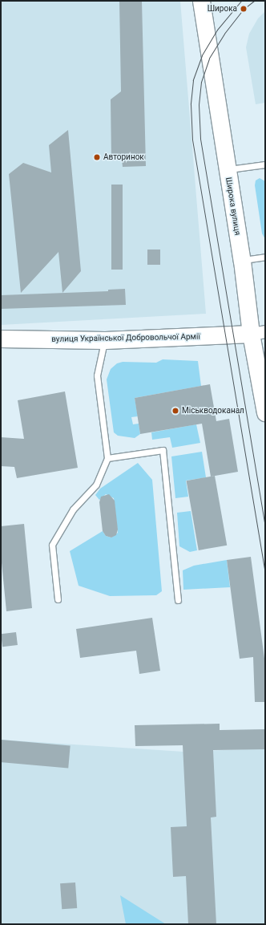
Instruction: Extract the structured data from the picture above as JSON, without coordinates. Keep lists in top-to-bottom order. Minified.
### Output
{"streets":{"street":["Широка вулиця","вулиця Української Добровольчої Армії"]},"crossings":[["Широка вулиця","вулиця Української Добровольчої Армії"]],"places":["Широка","Авторинок","Міськводоканал"]}
